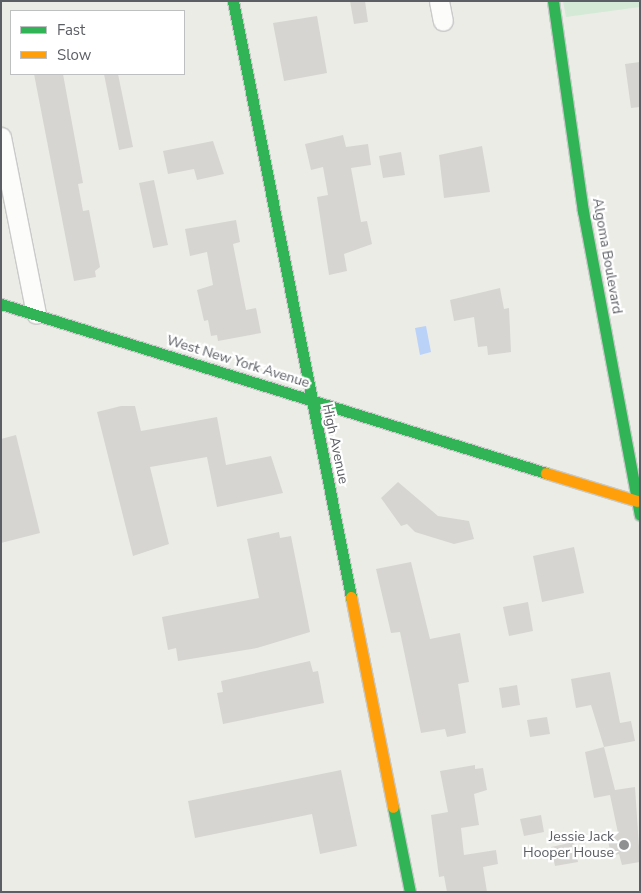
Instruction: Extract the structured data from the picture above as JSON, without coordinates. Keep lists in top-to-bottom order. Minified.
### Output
{"streets":{"main road":["Algoma Boulevard","West New York Avenue","High Avenue"]},"crossings":[["Algoma Boulevard","West New York Avenue"],["West New York Avenue","High Avenue"]],"places":["Jessie Jack Hooper House"],"legend":["Fast","Slow"]}
